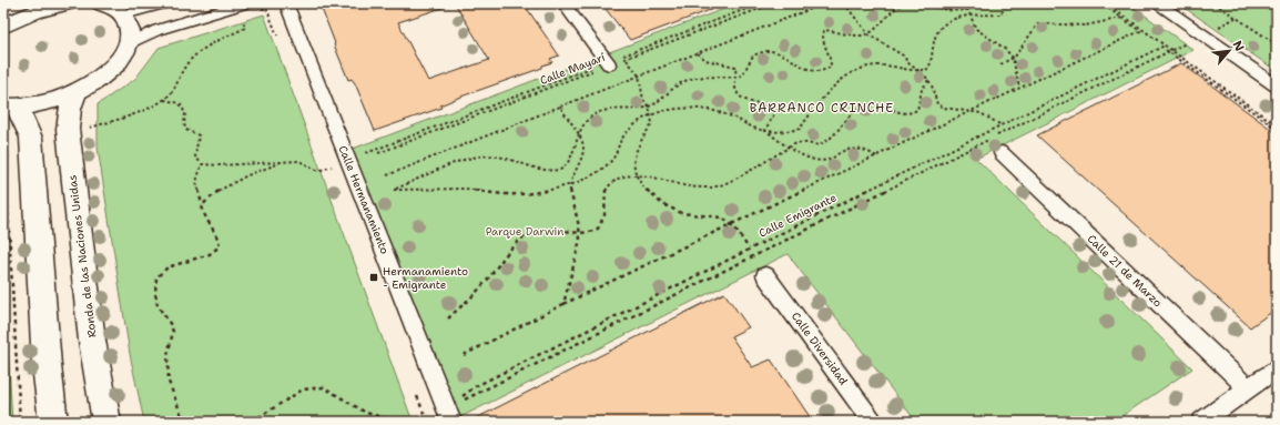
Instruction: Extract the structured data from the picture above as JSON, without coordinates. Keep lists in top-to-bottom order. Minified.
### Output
{"streets":{"street":["Calle Hermanamiento","Ronda de las Naciones Unidas","Calle 21 de Marzo","Calle Diversidad"],"path":["Calle Mayarí","Calle Emigrante"]},"crossings":[["Calle Hermanamiento","Calle Emigrante"]],"districts":["BARRANCO CRINCHE"],"parks":["Parque Darwin"],"places":{"transit":["Hermanamiento - Emigrante"]},"north":"top right"}
